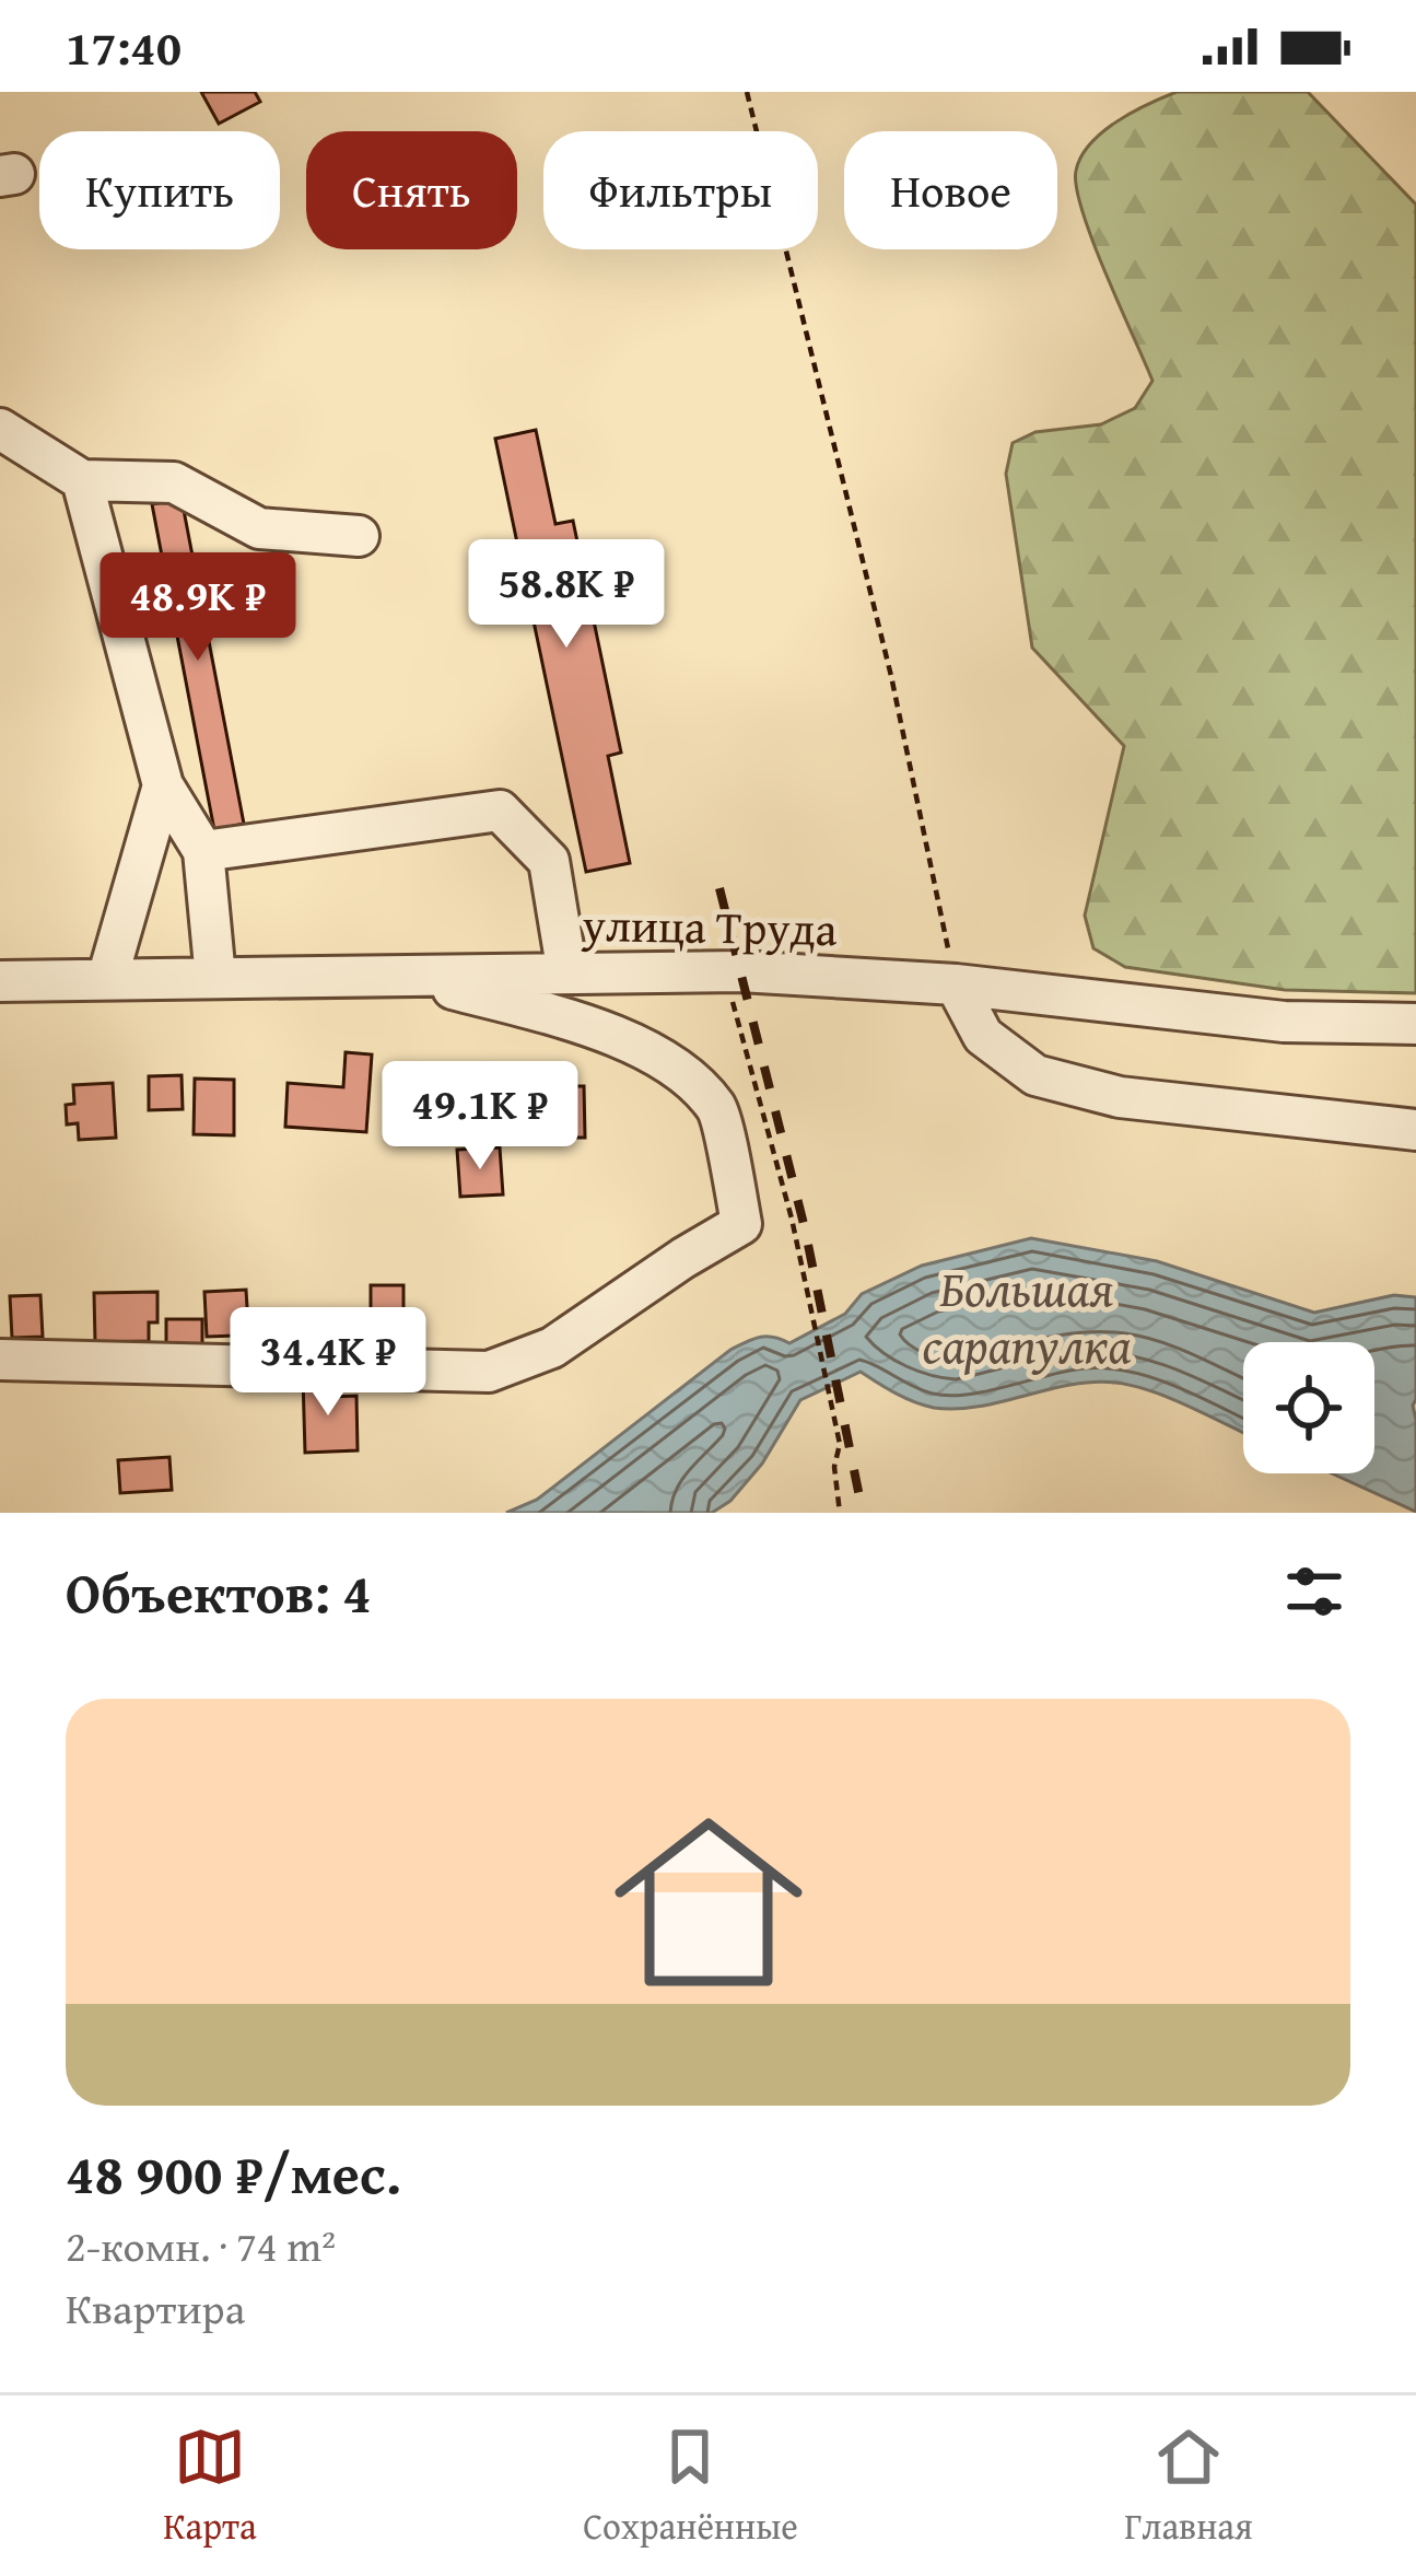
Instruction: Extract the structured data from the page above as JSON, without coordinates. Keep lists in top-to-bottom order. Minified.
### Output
{"streets":{"street":["улица Труда"]},"water":["Большая сарапулка"],"page":{"status":"17:40","chip":["Купить","Снять","Фильтры","Новое"],"price":["58.8K ₽","48.9K ₽","49.1K ₽","34.4K ₽"],"heading":"Объектов: 4","list":[{"name":"48 900 ₽/мес.","note":"2-комн. · 74 m² · Квартира"}],"tabs":["Карта","Сохранённые","Главная"]}}
